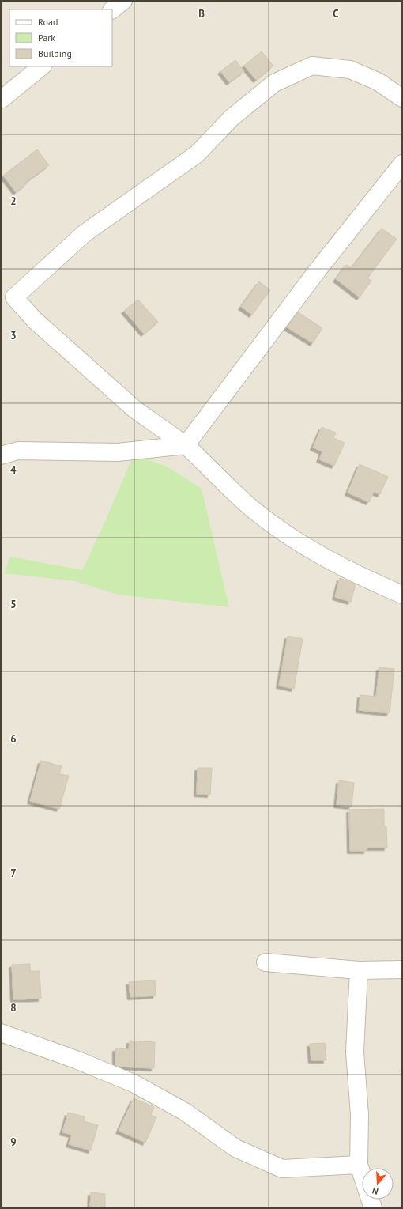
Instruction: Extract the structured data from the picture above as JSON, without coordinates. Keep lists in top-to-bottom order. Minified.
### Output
{"legend":["Road","Park","Building"],"north":"bottom","grid":{"columns":["B","C"],"rows":["2","3","4","5","6","7","8","9"]}}
